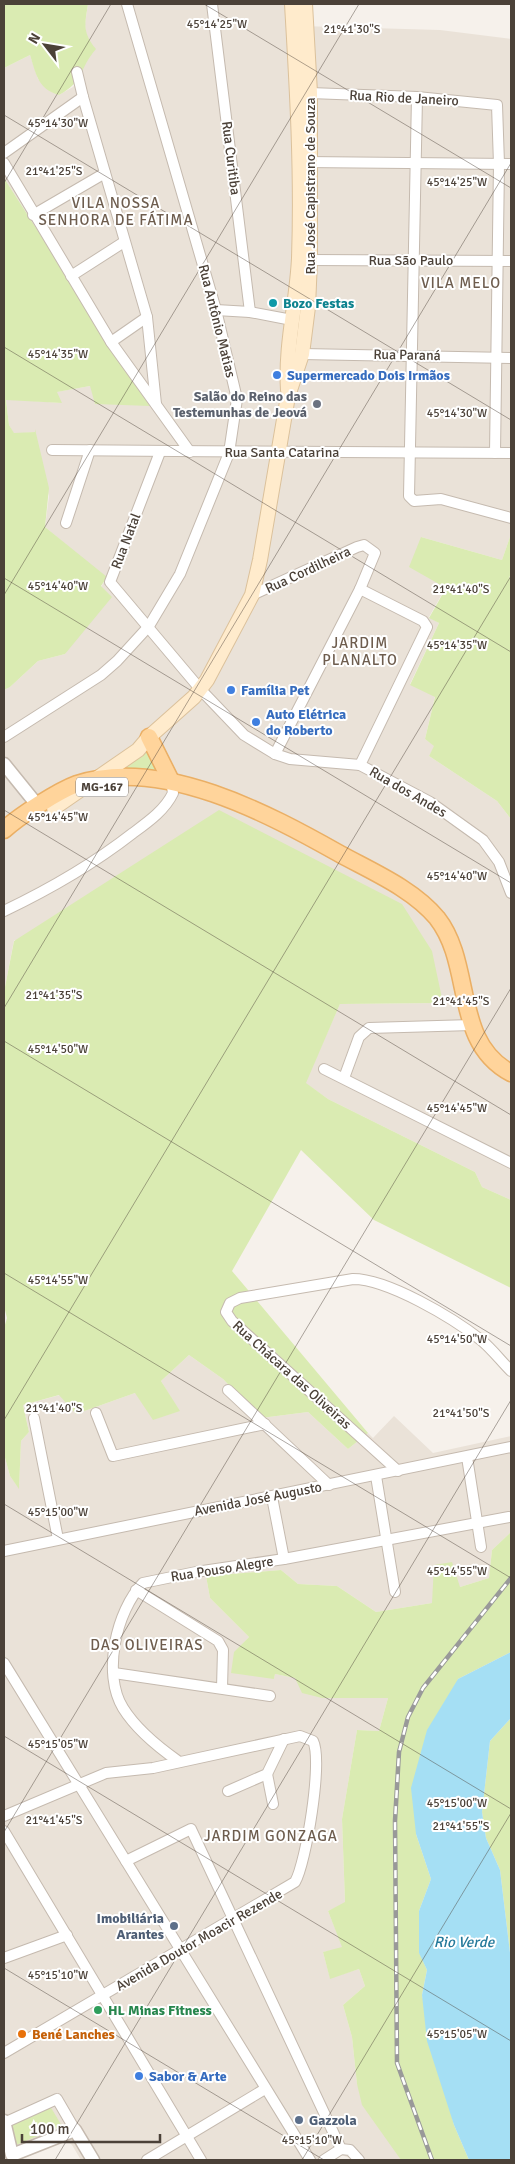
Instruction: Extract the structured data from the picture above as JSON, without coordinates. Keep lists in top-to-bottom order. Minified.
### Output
{"streets":{"main road":["Rua José Capistrano de Souza","MG-167"],"street":["Rua Rio de Janeiro","Rua Curitiba","Rua São Paulo","Rua Antônio Matias","Rua Paraná","Rua Santa Catarina","Rua Natal","Rua Cordilheira","Rua dos Andes","Rua Chácara das Oliveiras","Avenida José Augusto","Rua Pouso Alegre","Avenida Doutor Moacir Rezende"]},"crossings":[["Rua Rio de Janeiro","Rua José Capistrano de Souza"],["Rua José Capistrano de Souza","Rua São Paulo"],["Rua José Capistrano de Souza","Rua Paraná"],["Rua José Capistrano de Souza","Rua Santa Catarina"],["Rua José Capistrano de Souza","Rua Natal"],["Rua José Capistrano de Souza","Rua Cordilheira"],["Rua José Capistrano de Souza","MG-167"],["Rua José Capistrano de Souza","Rua dos Andes"],["Rua Antônio Matias","Rua Santa Catarina"],["Rua Antônio Matias","Rua Natal"],["Rua Santa Catarina","Rua Natal"],["Rua Natal","Rua dos Andes"],["Rua Cordilheira","Rua dos Andes"],["Rua Chácara das Oliveiras","Avenida José Augusto"]],"districts":["VILA NOSSA SENHORA DE FÁTIMA","VILA MELO","JARDIM PLANALTO","DAS OLIVEIRAS","JARDIM GONZAGA"],"water":["Rio Verde"],"places":["Bozo Festas","Supermercado Dois Irmãos","Salão do Reino das Testemunhas de Jeová","Família Pet","Auto Elétrica do Roberto","Imobiliária Arantes","HL Minas Fitness","Bené Lanches","Sabor & Arte","Gazzola"],"scale_bar":"100 m","north":"top left","coordinates":["45°14'25\"W","21°41'30\"S","45°14'30\"W","21°41'25\"S","45°14'35\"W","45°14'40\"W","21°41'40\"S","45°14'45\"W","21°41'35\"S","21°41'45\"S","45°14'50\"W","45°14'55\"W","21°41'50\"S","45°15'00\"W","45°15'05\"W","21°41'55\"S","45°15'10\"W"]}
